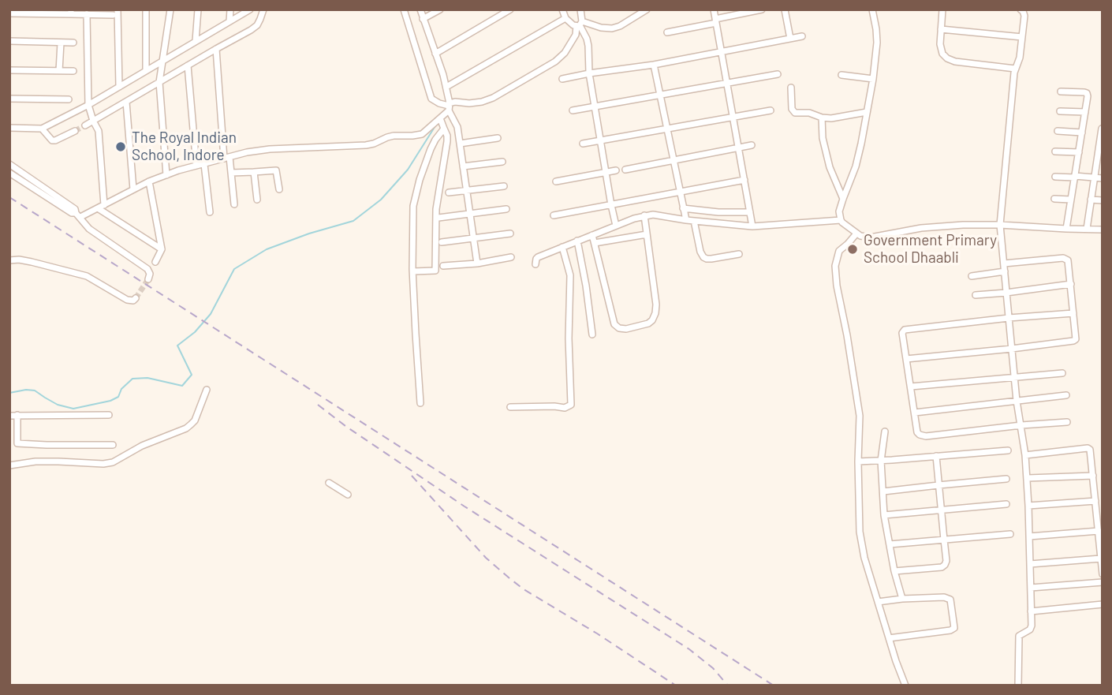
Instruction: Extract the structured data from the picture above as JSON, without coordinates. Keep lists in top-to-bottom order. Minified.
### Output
{"places":["The Royal Indian School, Indore","Government Primary School Dhaabli"]}
